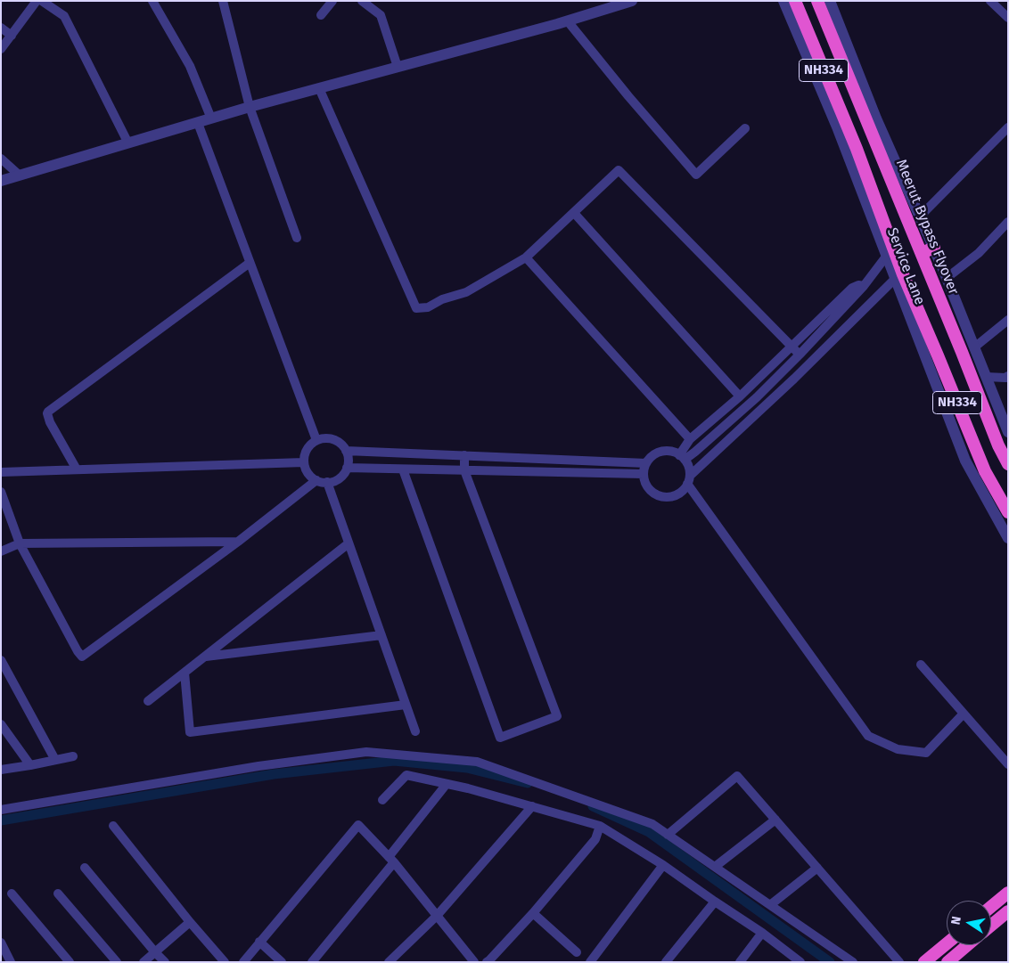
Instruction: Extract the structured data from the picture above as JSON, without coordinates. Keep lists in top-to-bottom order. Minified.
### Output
{"streets":{"highway":["NH334","Meerut Bypass Flyover"],"street":["Service Lane"]},"crossings":[["NH334","Service Lane"]],"north":"left"}
